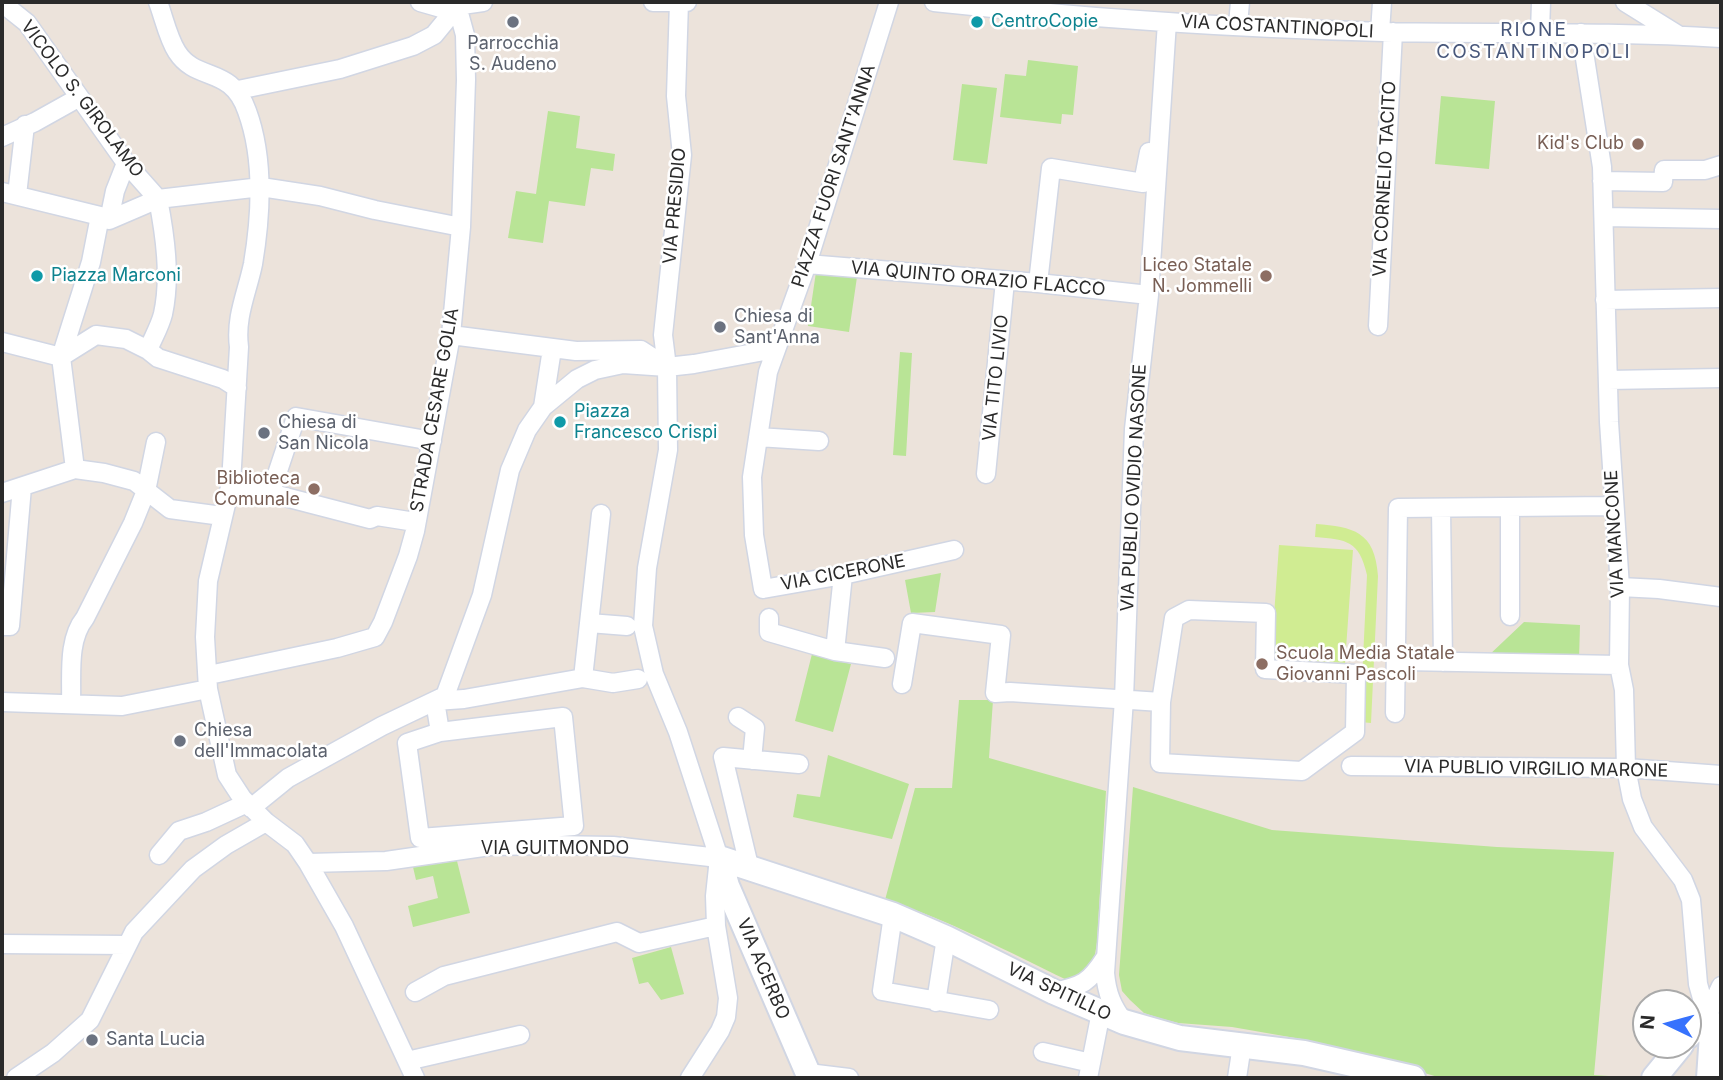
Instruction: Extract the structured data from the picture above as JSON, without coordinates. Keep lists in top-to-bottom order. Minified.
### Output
{"streets":{"street":["VIA COSTANTINOPOLI","VICOLO S. GIROLAMO","PIAZZA FUORI SANT'ANNA","VIA CORNELIO TACITO","VIA PRESIDIO","VIA QUINTO ORAZIO FLACCO","VIA TITO LIVIO","STRADA CESARE GOLIA","VIA PUBLIO OVIDIO NASONE","VIA MANCONE","VIA CICERONE","VIA PUBLIO VIRGILIO MARONE","VIA GUITMONDO","VIA ACERBO","VIA SPITILLO"]},"crossings":[["VIA COSTANTINOPOLI","VIA CORNELIO TACITO"],["VIA COSTANTINOPOLI","VIA PUBLIO OVIDIO NASONE"],["VIA COSTANTINOPOLI","VIA MANCONE"],["PIAZZA FUORI SANT'ANNA","VIA QUINTO ORAZIO FLACCO"],["PIAZZA FUORI SANT'ANNA","VIA CICERONE"],["VIA PRESIDIO","VIA GUITMONDO"],["VIA PRESIDIO","VIA ACERBO"],["VIA PRESIDIO","VIA SPITILLO"],["VIA QUINTO ORAZIO FLACCO","VIA TITO LIVIO"],["VIA QUINTO ORAZIO FLACCO","VIA PUBLIO OVIDIO NASONE"],["VIA PUBLIO OVIDIO NASONE","VIA SPITILLO"],["VIA MANCONE","VIA PUBLIO VIRGILIO MARONE"],["VIA GUITMONDO","VIA ACERBO"],["VIA GUITMONDO","VIA SPITILLO"],["VIA ACERBO","VIA SPITILLO"]],"districts":["RIONE COSTANTINOPOLI"],"places":["Parrocchia S. Audeno","CentroCopie","Kid's Club","Piazza Marconi","Liceo Statale N. Jommelli","Chiesa di Sant'Anna","Piazza Francesco Crispi","Chiesa di San Nicola","Biblioteca Comunale","Scuola Media Statale Giovanni Pascoli","Chiesa dell'Immacolata","Santa Lucia"],"north":"left"}
